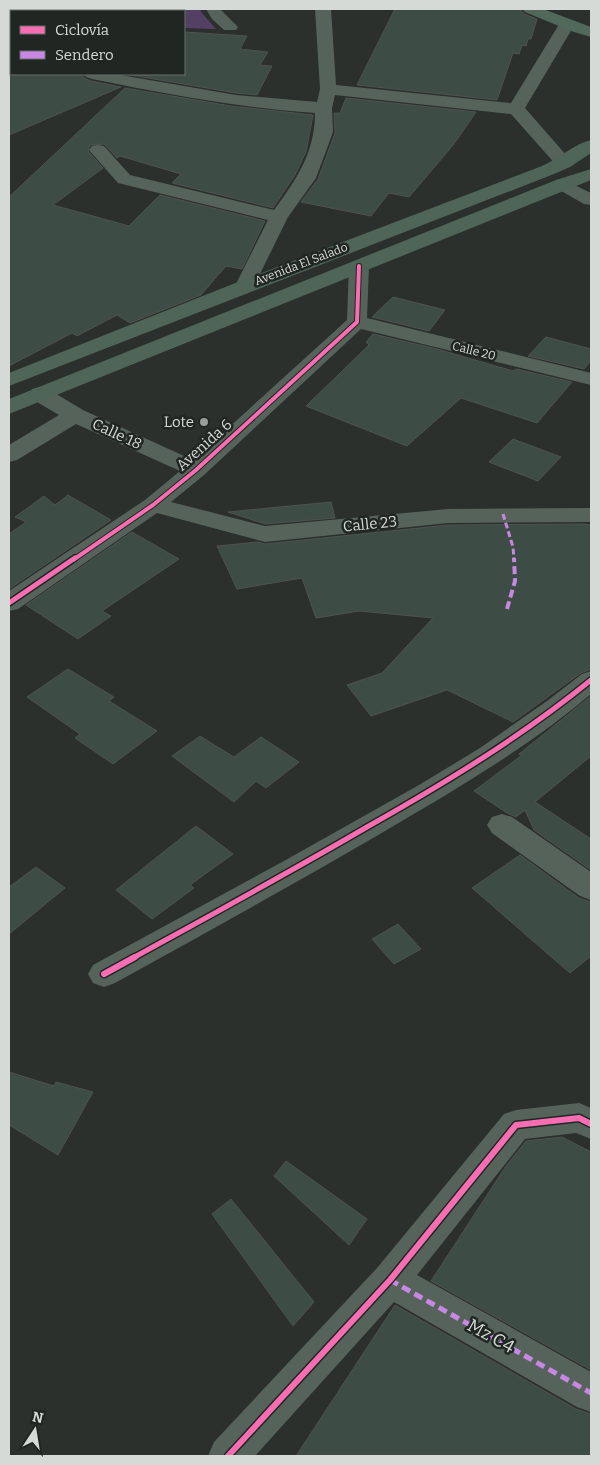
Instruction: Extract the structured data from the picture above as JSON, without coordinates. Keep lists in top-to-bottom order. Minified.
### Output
{"streets":{"main road":["Avenida El Salado"],"street":["Calle 20","Calle 18","Avenida 6","Calle 23","Mz C4"]},"crossings":[["Avenida El Salado","Calle 18"],["Calle 20","Avenida 6"],["Calle 18","Avenida 6"],["Avenida 6","Calle 23"]],"places":["Lote"],"legend":["Ciclovía","Sendero"],"north":"top"}
